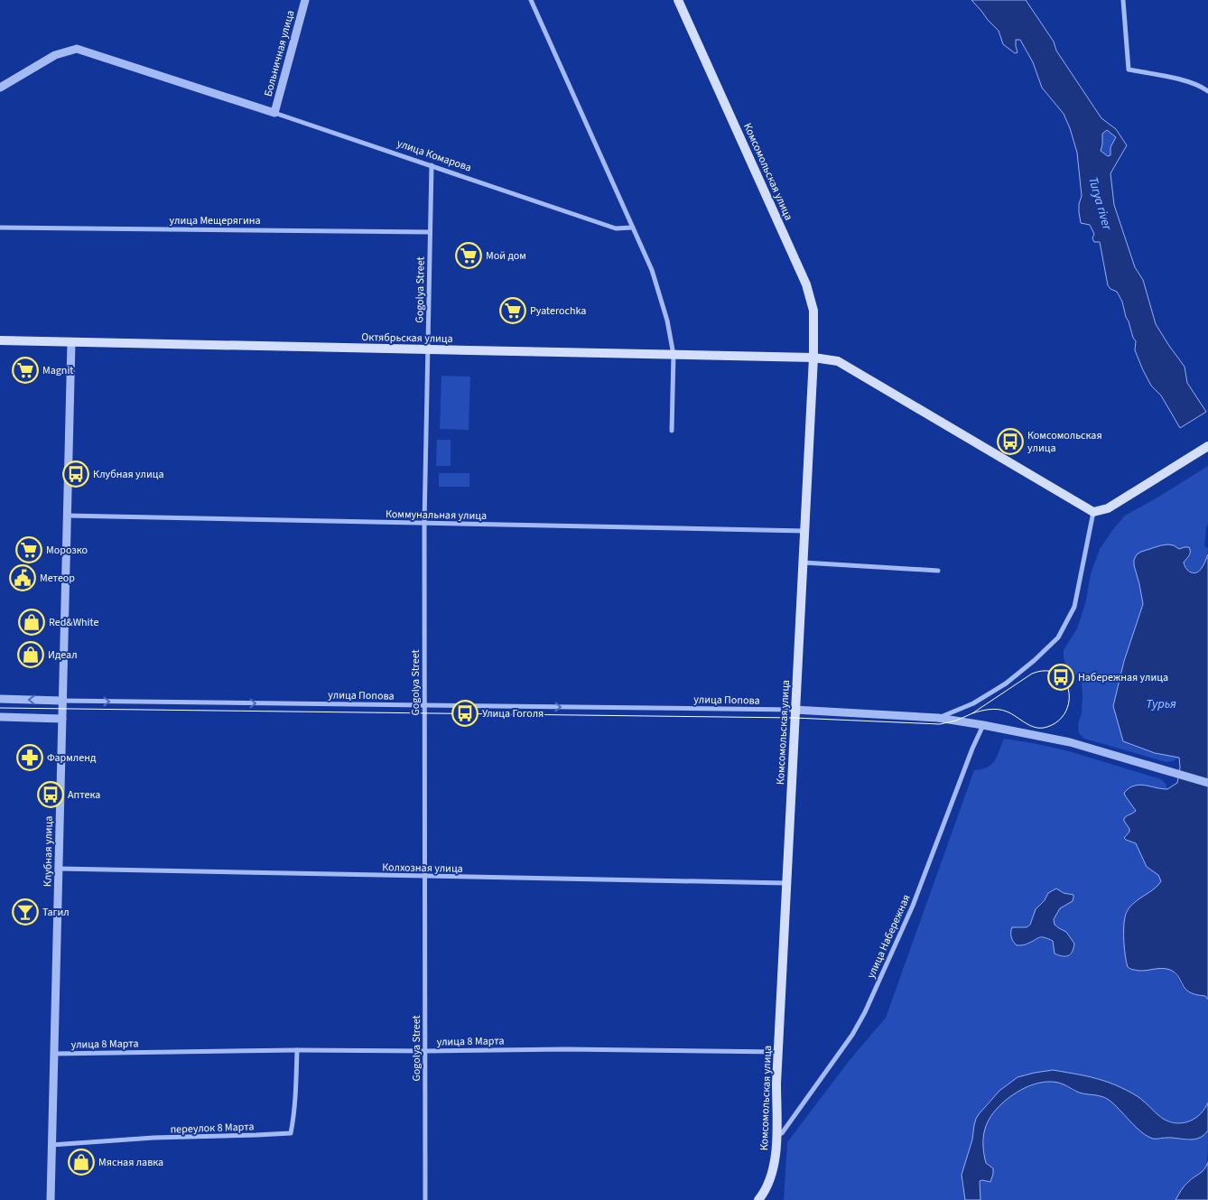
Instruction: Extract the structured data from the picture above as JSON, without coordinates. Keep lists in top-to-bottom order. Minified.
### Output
{"streets":{"main road":["Комсомольская улица","Октябрьская улица"],"street":["Больничная улица","улица Комарова","улица Мещерягина","Gogolya Street","Коммунальная улица","улица Попова","Клубная улица","Колхозная улица","улица Набережная","улица 8 Марта","переулок 8 Марта"]},"crossings":[["Больничная улица","улица Комарова"],["улица Комарова","Gogolya Street"],["Комсомольская улица","Октябрьская улица"],["Комсомольская улица","Коммунальная улица"],["Комсомольская улица","улица Попова"],["Комсомольская улица","Колхозная улица"],["Комсомольская улица","улица Набережная"],["Комсомольская улица","улица 8 Марта"],["улица Мещерягина","Gogolya Street"],["Gogolya Street","Октябрьская улица"],["Gogolya Street","Коммунальная улица"],["Gogolya Street","улица Попова"],["Gogolya Street","Колхозная улица"],["Gogolya Street","улица 8 Марта"],["Октябрьская улица","Клубная улица"],["Коммунальная улица","Клубная улица"],["улица Попова","Клубная улица"],["Клубная улица","Колхозная улица"],["Клубная улица","улица 8 Марта"],["Клубная улица","переулок 8 Марта"],["улица 8 Марта","переулок 8 Марта"]],"one_way":["улица Попова"],"water":["Turya river","Турья"],"places":{"supermarket":["Мой дом","Pyaterochka","Magnit","Морозко"],"bus stop":["Комсомольская улица","Клубная улица","Набережная улица","Улица Гоголя","Аптека"],"public building":["Метеор"],"shop":["Red&White","Идеал","Мясная лавка"],"pharmacy":["Фармленд"],"bar":["Тагил"]}}
